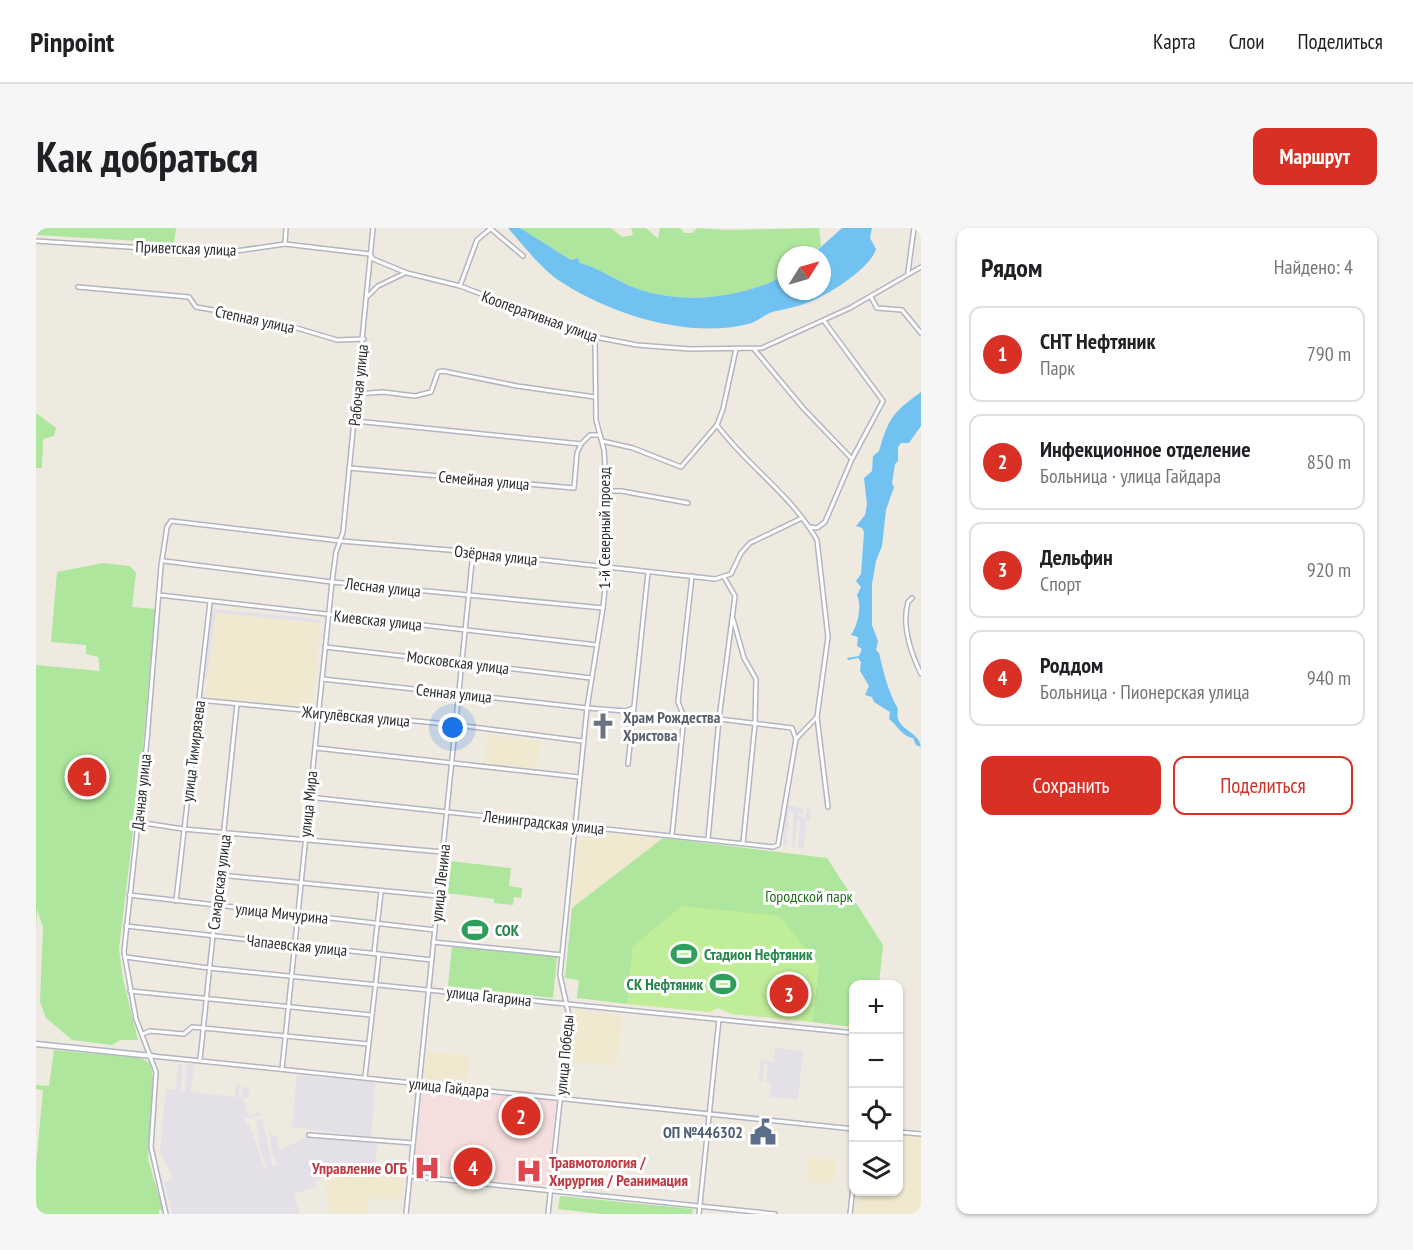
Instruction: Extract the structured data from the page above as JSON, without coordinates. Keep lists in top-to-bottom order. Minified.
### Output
{"streets":{"street":["Приветская улица","Кооперативная улица","Степная улица","Рабочая улица","Семейная улица","1-й Северный проезд","Озёрная улица","Лесная улица","Киевская улица","Московская улица","Сенная улица","Жигулёвская улица","улица Тимирязева","Дачная улица","улица Мира","Ленинградская улица","Самарская улица","улица Ленина","улица Мичурина","Чапаевская улица","улица Гагарина","улица Победы","улица Гайдара"]},"crossings":[["Приветская улица","Кооперативная улица"],["Приветская улица","Рабочая улица"],["Кооперативная улица","Рабочая улица"],["Кооперативная улица","1-й Северный проезд"],["Степная улица","Рабочая улица"],["Рабочая улица","Семейная улица"],["Рабочая улица","Озёрная улица"],["Рабочая улица","улица Мира"],["1-й Северный проезд","Озёрная улица"],["1-й Северный проезд","Лесная улица"],["1-й Северный проезд","Киевская улица"],["1-й Северный проезд","Московская улица"],["1-й Северный проезд","Сенная улица"],["1-й Северный проезд","Жигулёвская улица"],["1-й Северный проезд","Ленинградская улица"],["1-й Северный проезд","улица Победы"],["Озёрная улица","Дачная улица"],["Озёрная улица","улица Мира"],["Озёрная улица","улица Ленина"],["Лесная улица","Дачная улица"],["Лесная улица","улица Мира"],["Лесная улица","улица Ленина"],["Киевская улица","улица Тимирязева"],["Киевская улица","Дачная улица"],["Киевская улица","улица Мира"],["Киевская улица","улица Ленина"],["Московская улица","улица Мира"],["Московская улица","улица Ленина"],["Сенная улица","улица Мира"],["Сенная улица","улица Ленина"],["Жигулёвская улица","улица Тимирязева"],["Жигулёвская улица","улица Мира"],["Жигулёвская улица","Самарская улица"],["Жигулёвская улица","улица Ленина"],["улица Тимирязева","улица Мичурина"],["Дачная улица","улица Мичурина"],["Дачная улица","Чапаевская улица"],["Дачная улица","улица Гагарина"],["Дачная улица","улица Гайдара"],["улица Мира","Ленинградская улица"],["улица Мира","улица Мичурина"],["улица Мира","Чапаевская улица"],["улица Мира","улица Гагарина"],["улица Мира","улица Гайдара"],["Ленинградская улица","улица Ленина"],["Ленинградская улица","улица Победы"],["Самарская улица","улица Мичурина"],["Самарская улица","Чапаевская улица"],["Самарская улица","улица Гагарина"],["Самарская улица","улица Гайдара"],["улица Ленина","улица Мичурина"],["улица Ленина","Чапаевская улица"],["улица Ленина","улица Гагарина"],["улица Ленина","улица Гайдара"],["улица Гагарина","улица Победы"],["улица Победы","улица Гайдара"]],"parks":["Городской парк"],"places":{"church":["Храм Рождества Христова"],"sports":["СОК","Стадион Нефтяник","СК Нефтяник"],"public building":["ОП №446302"],"hospital":["Управление ОГБ","Травмотология / Хирургия / Реанимация"]},"north":"top right","page":{"header":"Pinpoint","nav":["Карта","Слои","Поделиться"],"buttons":["Маршрут",["Сохранить","Поделиться"]],"title":"Как добраться","heading":["Рядом","Найдено: 4"],"list":[{"mark":"1","name":"СНТ Нефтяник","note":"Парк","value":"790 m"},{"mark":"2","name":"Инфекционное отделение","note":"Больница · улица Гайдара","value":"850 m"},{"mark":"3","name":"Дельфин","note":"Спорт","value":"920 m"},{"mark":"4","name":"Роддом","note":"Больница · Пионерская улица","value":"940 m"}],"pins":["1","3","2","4"],"map_buttons":["+","−"]}}
